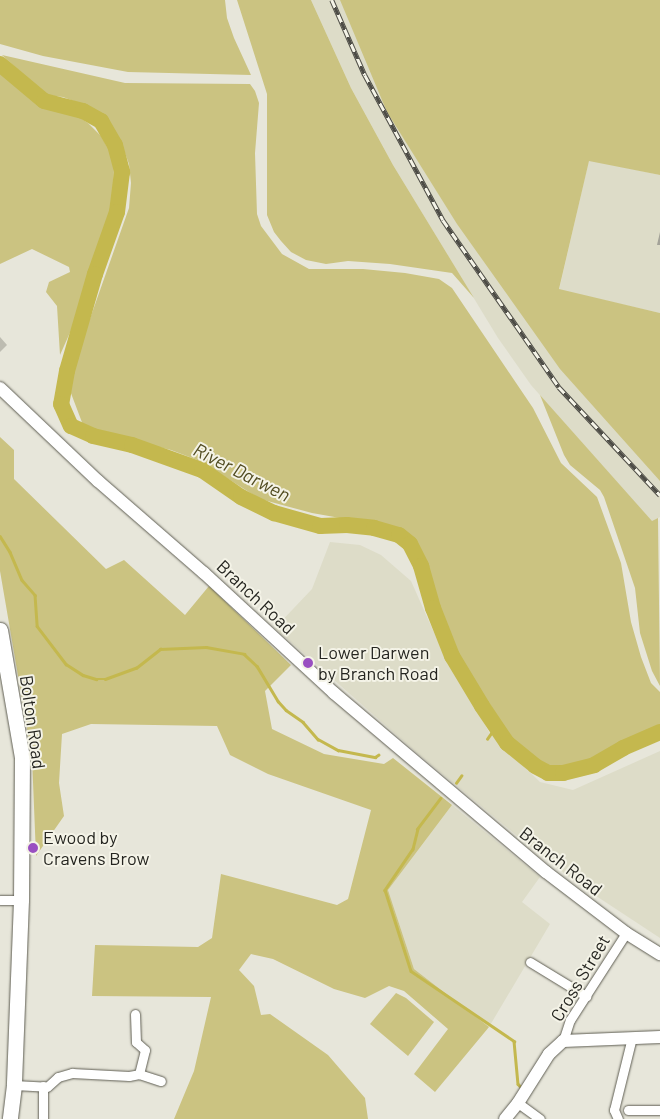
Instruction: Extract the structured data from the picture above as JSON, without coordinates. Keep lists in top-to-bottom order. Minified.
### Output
{"streets":{"highway":["Bolton Road"],"street":["Branch Road","Cross Street"]},"crossings":[["Branch Road","Cross Street"]],"water":["River Darwen"],"places":["Lower Darwen by Branch Road","Ewood by Cravens Brow"]}
